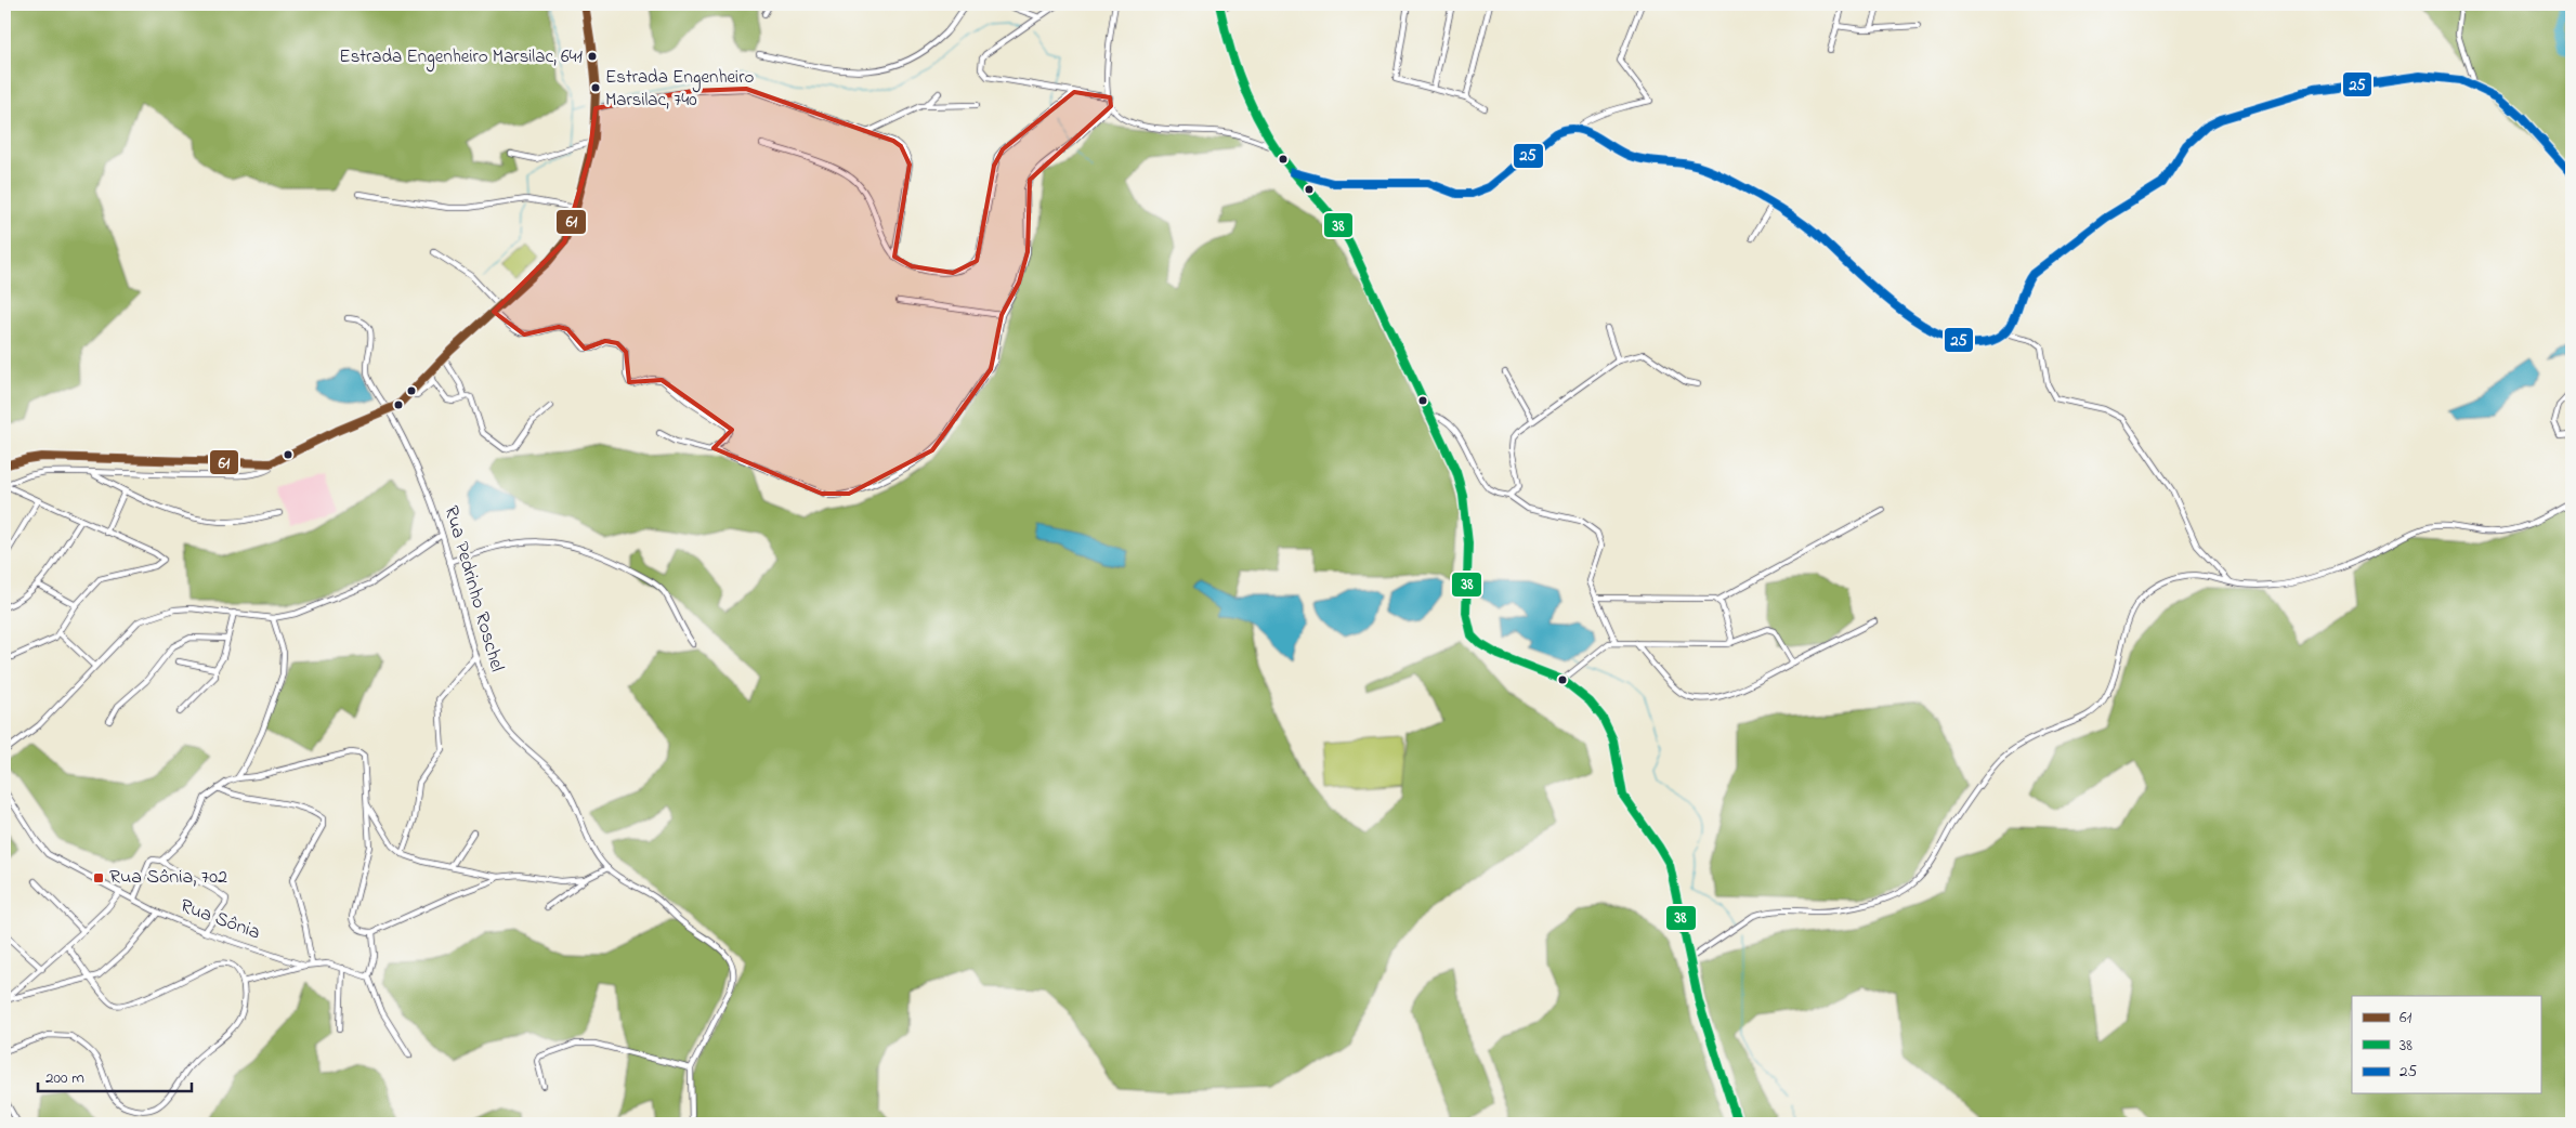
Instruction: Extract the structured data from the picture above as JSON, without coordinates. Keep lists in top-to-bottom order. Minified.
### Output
{"streets":{"street":["Rua Pedrinho Roschel","Rua Sônia"]},"places":{"other":["Estrada Engenheiro Marsilac, 641","Estrada Engenheiro Marsilac, 740"],"transit":["Rua Sônia, 702"]},"lines":["transit line 61","transit line 38","transit line 25"],"legend":["61","38","25"],"scale_bar":"200 m"}
